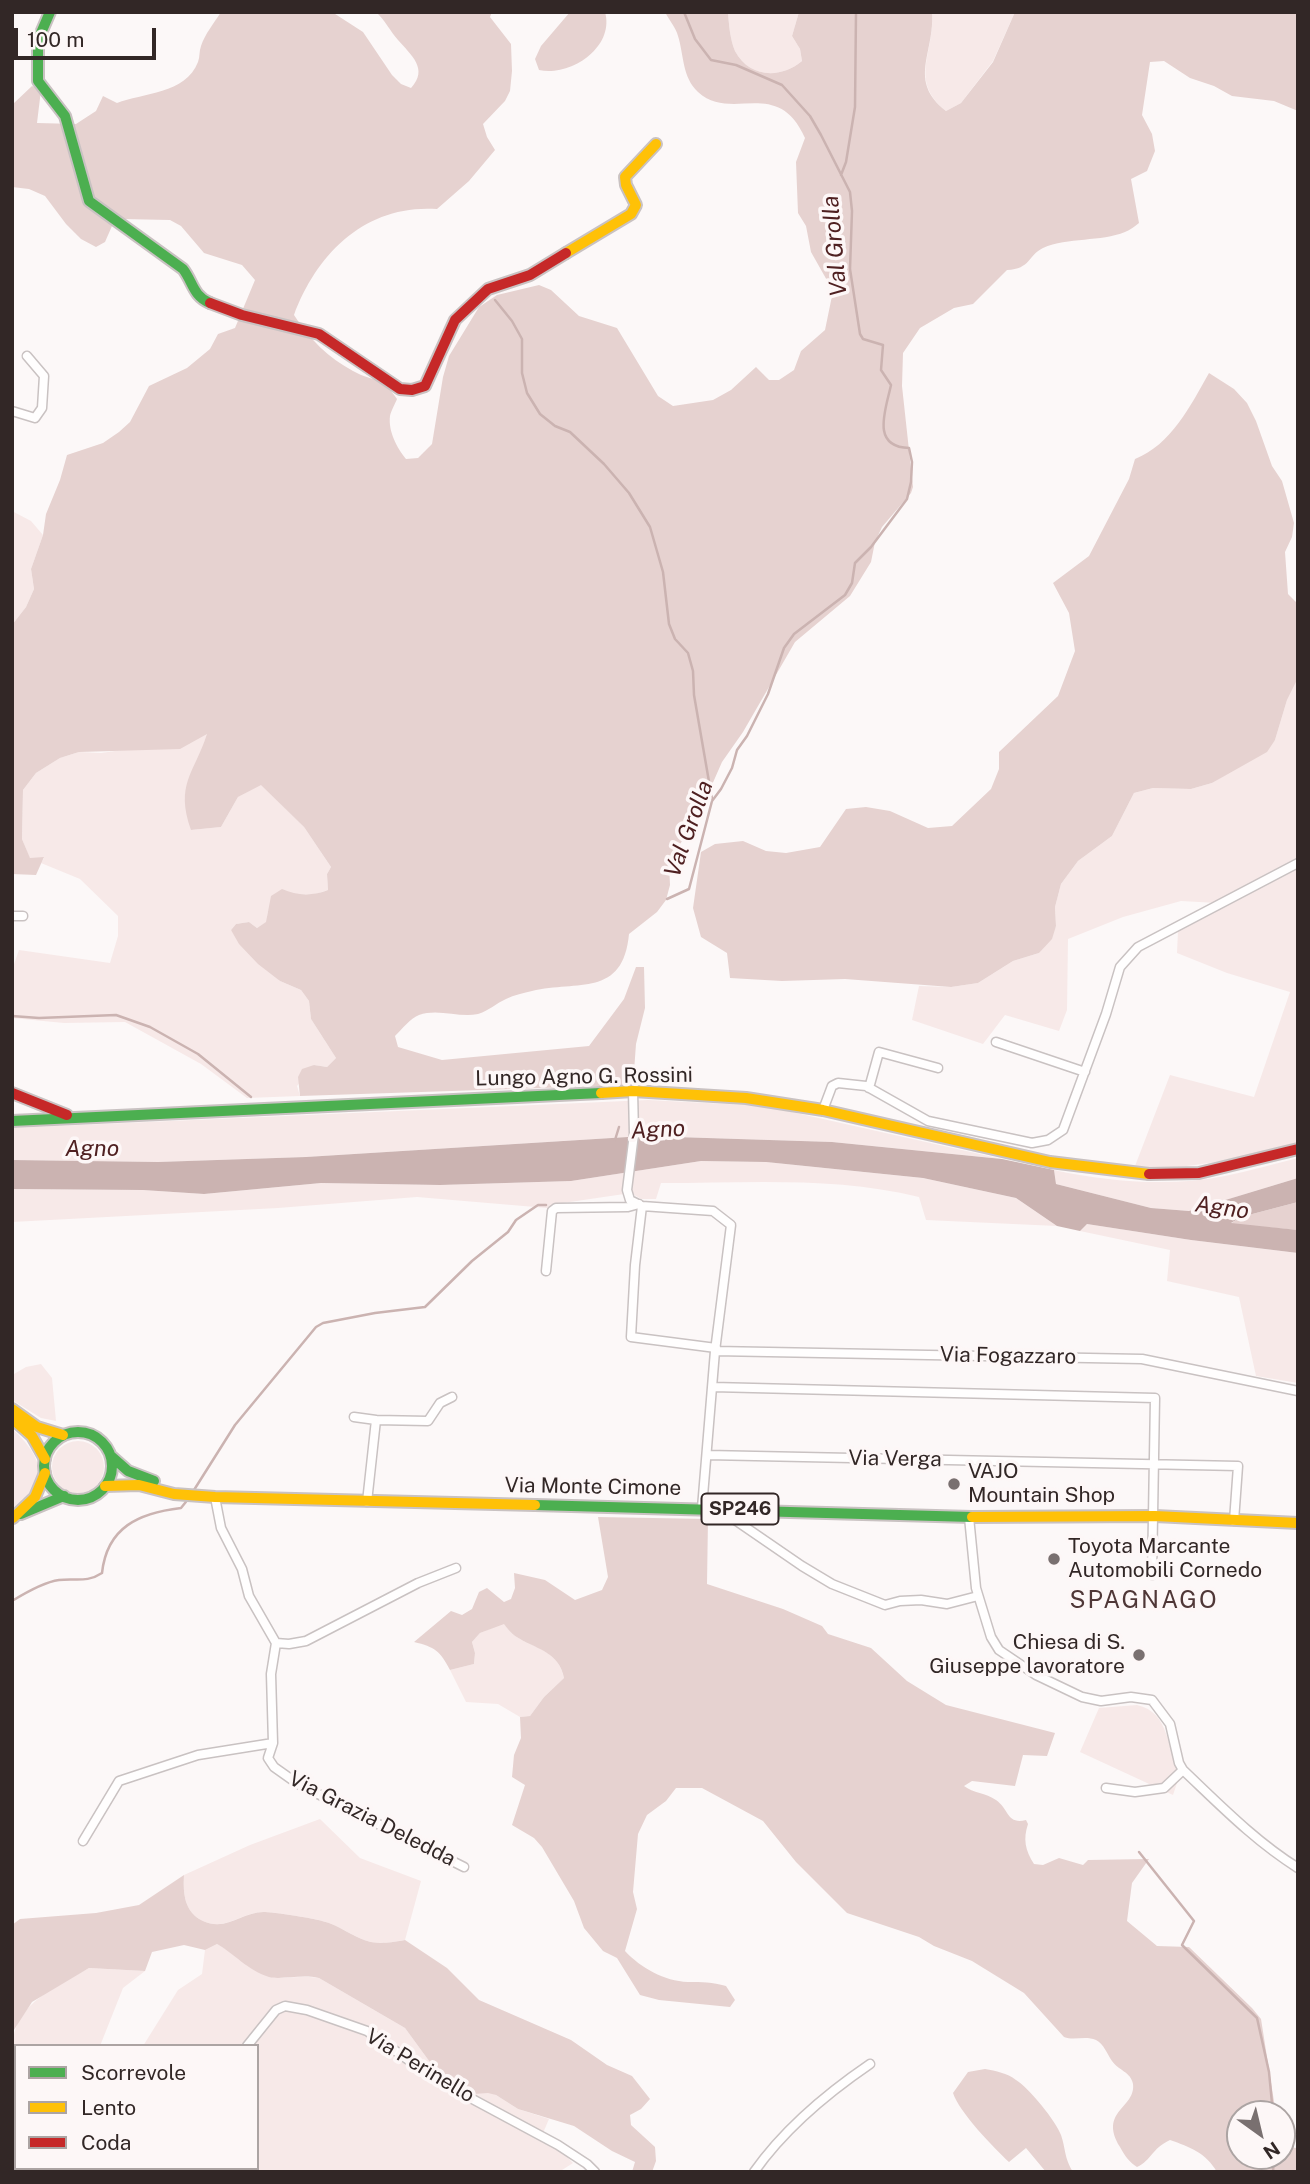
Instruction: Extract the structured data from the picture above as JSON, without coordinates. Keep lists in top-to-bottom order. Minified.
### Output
{"streets":{"main road":["Lungo Agno G. Rossini","Via Monte Cimone","SP246"],"street":["Via Fogazzaro","Via Verga","Via Grazia Deledda","Via Perinello"]},"crossings":[["Via Fogazzaro","Via Verga"],["Via Verga","Via Monte Cimone"],["Via Monte Cimone","SP246"]],"districts":["SPAGNAGO"],"water":["Val Grolla","Agno"],"places":["VAJO Mountain Shop","Toyota Marcante Automobili Cornedo","Chiesa di S. Giuseppe lavoratore"],"legend":["Scorrevole","Lento","Coda"],"scale_bar":"100 m","north":"bottom right"}
